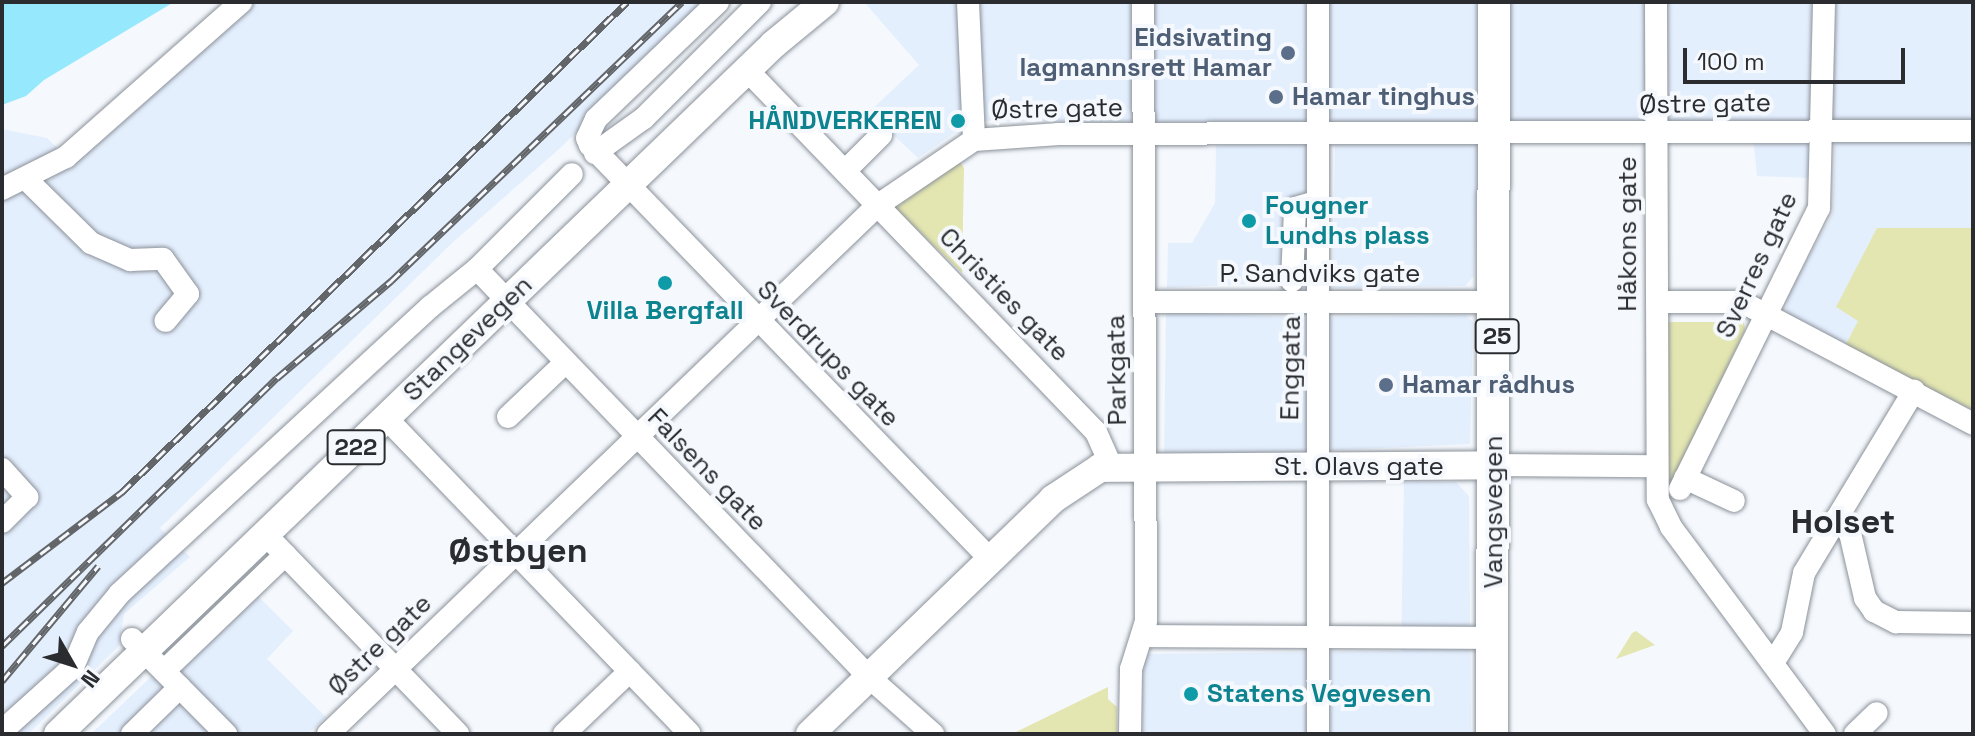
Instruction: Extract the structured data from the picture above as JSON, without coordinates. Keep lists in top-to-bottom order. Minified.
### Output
{"streets":{"highway":["25","Vangsvegen"],"main road":["Stangevegen","222","St. Olavs gate"],"street":["Østre gate","Håkons gate","Sverres gate","P. Sandviks gate","Christies gate","Sverdrups gate","Enggata","Parkgata","Falsens gate"]},"crossings":[["Østre gate","Håkons gate"],["Østre gate","Sverres gate"],["Østre gate","Christies gate"],["Østre gate","Sverdrups gate"],["Østre gate","Enggata"],["Østre gate","Parkgata"],["Østre gate","Falsens gate"],["Østre gate","Vangsvegen"],["Håkons gate","St. Olavs gate"],["P. Sandviks gate","Enggata"],["P. Sandviks gate","Parkgata"],["P. Sandviks gate","Vangsvegen"],["Christies gate","Stangevegen"],["Christies gate","St. Olavs gate"],["Stangevegen","Sverdrups gate"],["Stangevegen","Falsens gate"],["Sverdrups gate","St. Olavs gate"],["Enggata","St. Olavs gate"],["Parkgata","St. Olavs gate"],["St. Olavs gate","Falsens gate"],["St. Olavs gate","Vangsvegen"]],"districts":["Holset","Østbyen"],"places":["Eidsivating lagmannsrett Hamar","Hamar tinghus","HÅNDVERKEREN","Fougner Lundhs plass","Villa Bergfall","Hamar rådhus","Statens Vegvesen"],"scale_bar":"100 m","north":"bottom right"}
